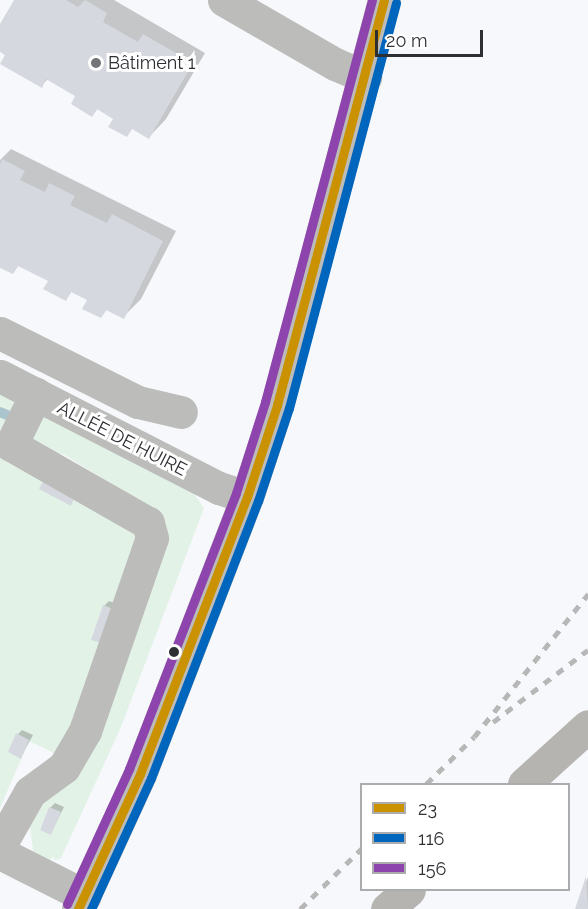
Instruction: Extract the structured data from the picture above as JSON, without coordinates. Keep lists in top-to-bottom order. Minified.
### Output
{"streets":{"street":["ALLÉE DE HUIRE"]},"places":["Bâtiment 1"],"lines":["transit line 23","transit line 156","transit line 116"],"legend":["23","116","156"],"scale_bar":"20 m"}
